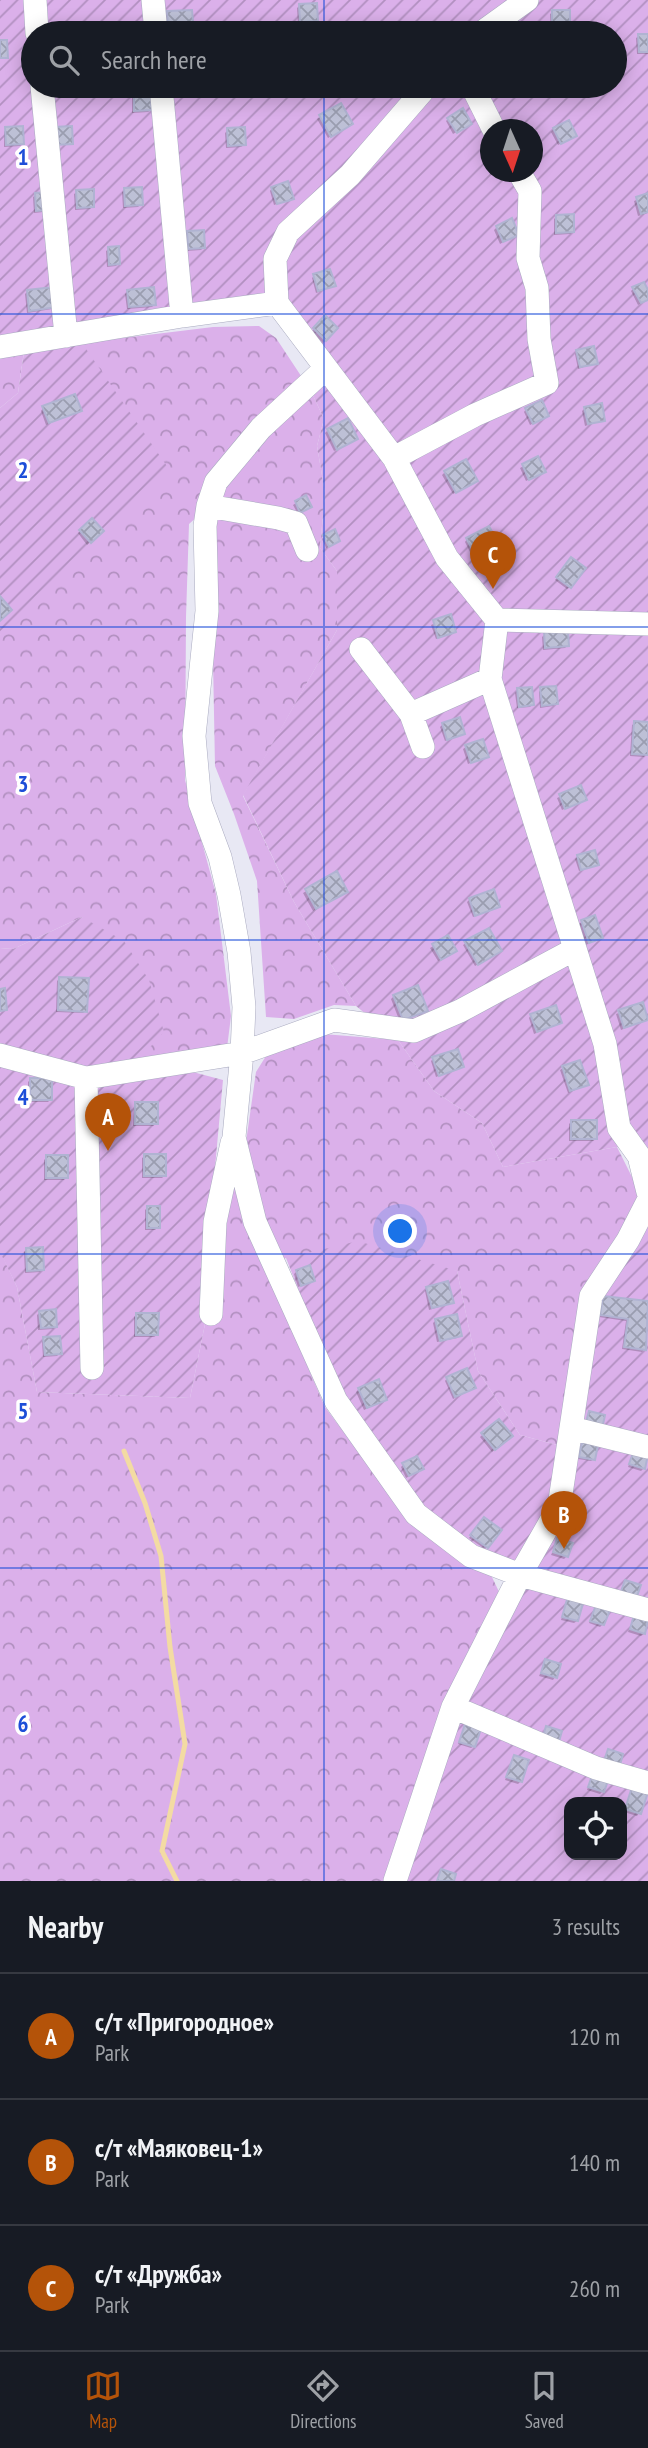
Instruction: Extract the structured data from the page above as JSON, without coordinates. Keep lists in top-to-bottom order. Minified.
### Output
{"north":"bottom","page":{"search":"Search here","pins":["C","A","B"],"heading":["Nearby","3 results"],"list":[{"mark":"A","name":"с/т «Пригородное»","note":"Park","value":"120 m"},{"mark":"B","name":"с/т «Маяковец-1»","note":"Park","value":"140 m"},{"mark":"C","name":"с/т «Дружба»","note":"Park","value":"260 m"}],"nav":["Map","Directions","Saved"]},"grid":{"rows":["1","2","3","4","5","6"]}}
